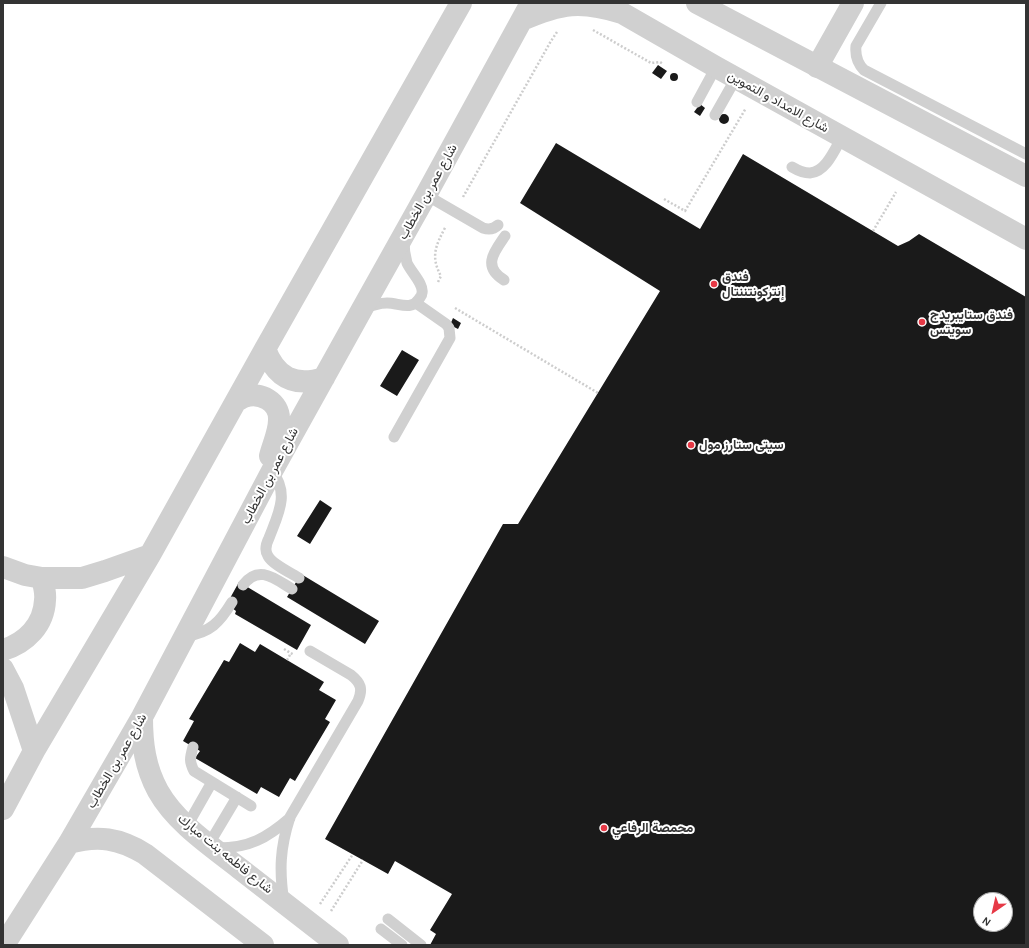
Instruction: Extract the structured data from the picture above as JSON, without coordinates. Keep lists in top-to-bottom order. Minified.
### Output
{"streets":{"street":["شارع الامداد و التموين","شارع عمر بن الخطاب","شارع فاطمه بنت مبارك"]},"crossings":[["شارع الامداد و التموين","شارع عمر بن الخطاب"],["شارع عمر بن الخطاب","شارع فاطمه بنت مبارك"]],"places":["فندق إنتركونتننتال","فندق ستايبريدج سويتس","سيتى ستارز مول","محمصة الرفاعي"],"north":"bottom left"}
